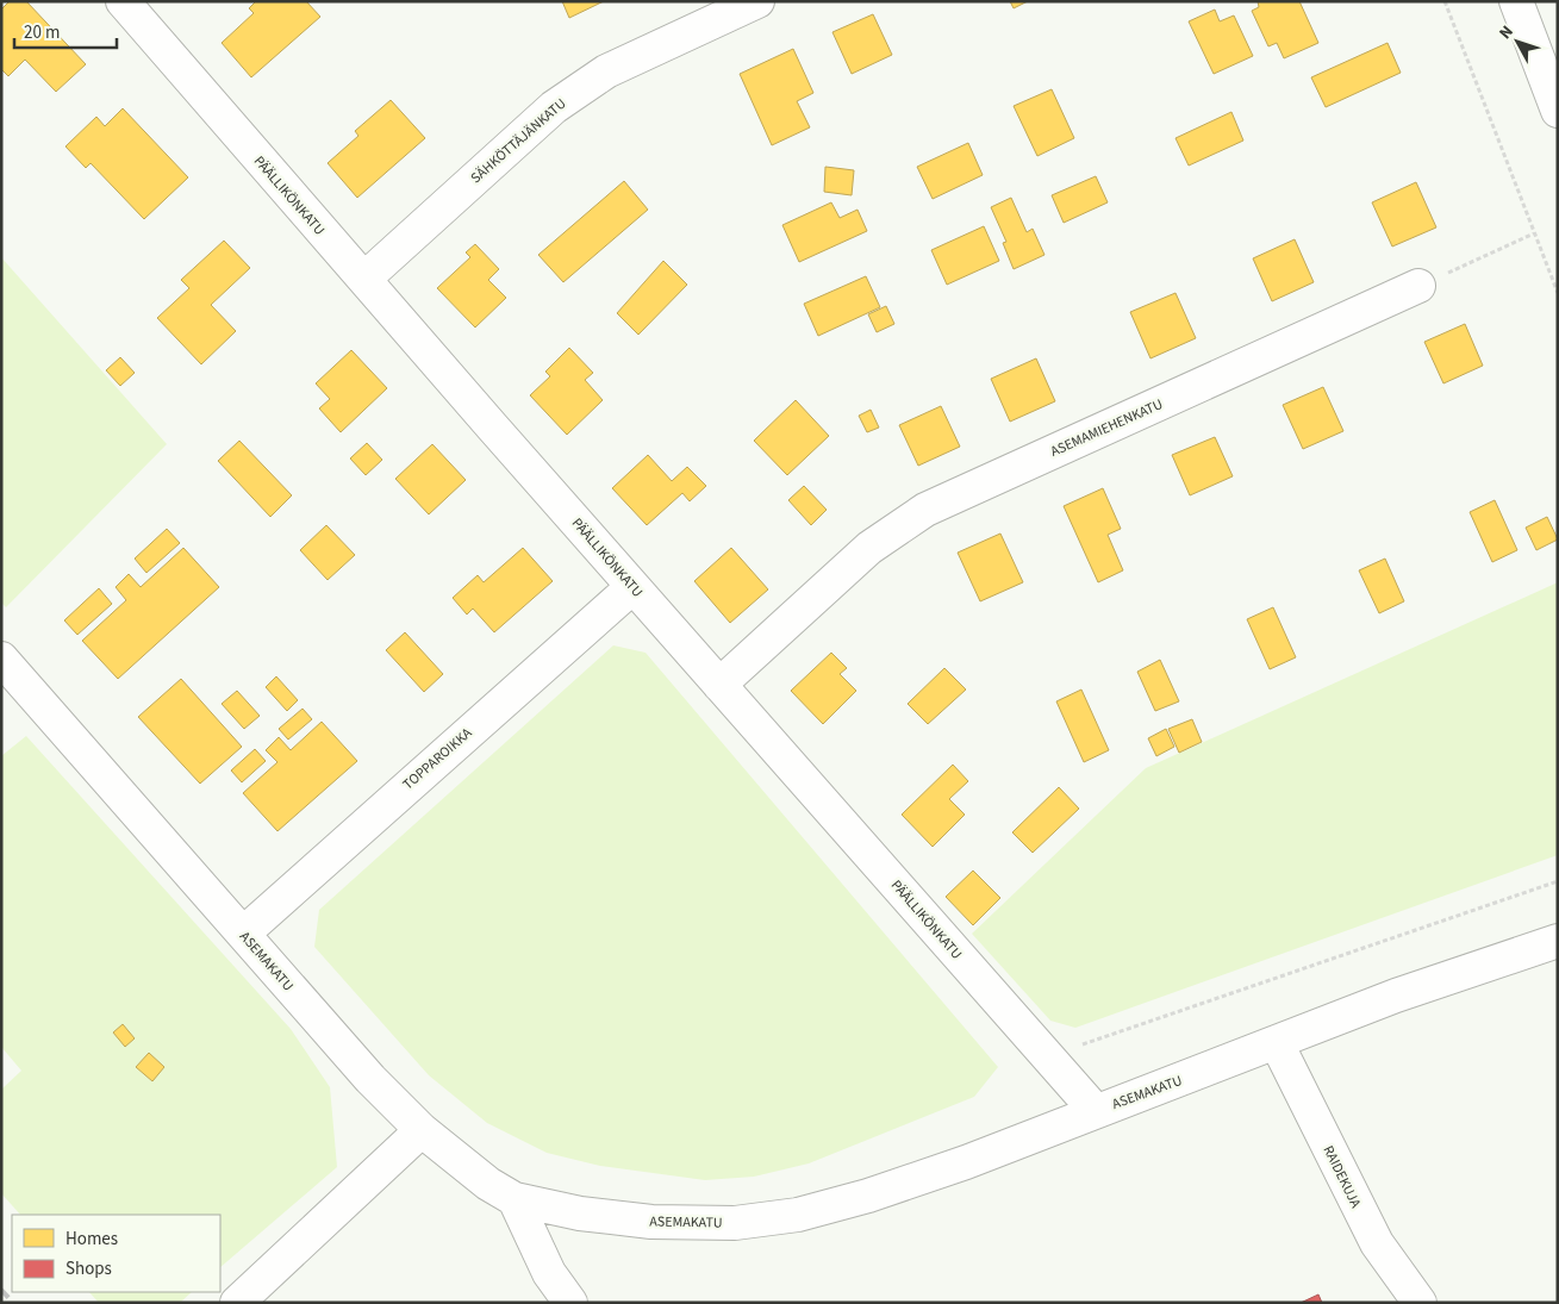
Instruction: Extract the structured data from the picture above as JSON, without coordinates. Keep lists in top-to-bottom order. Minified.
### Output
{"streets":{"street":["SÄHKÖTTÄJÄNKATU","PÄÄLLIKÖNKATU","ASEMAMIEHENKATU","TOPPAROIKKA","ASEMAKATU","RAIDEKUJA"]},"crossings":[["SÄHKÖTTÄJÄNKATU","PÄÄLLIKÖNKATU"],["PÄÄLLIKÖNKATU","ASEMAMIEHENKATU"],["PÄÄLLIKÖNKATU","TOPPAROIKKA"],["PÄÄLLIKÖNKATU","ASEMAKATU"],["TOPPAROIKKA","ASEMAKATU"],["ASEMAKATU","RAIDEKUJA"]],"legend":["Homes","Shops"],"scale_bar":"20 m","north":"top left"}
